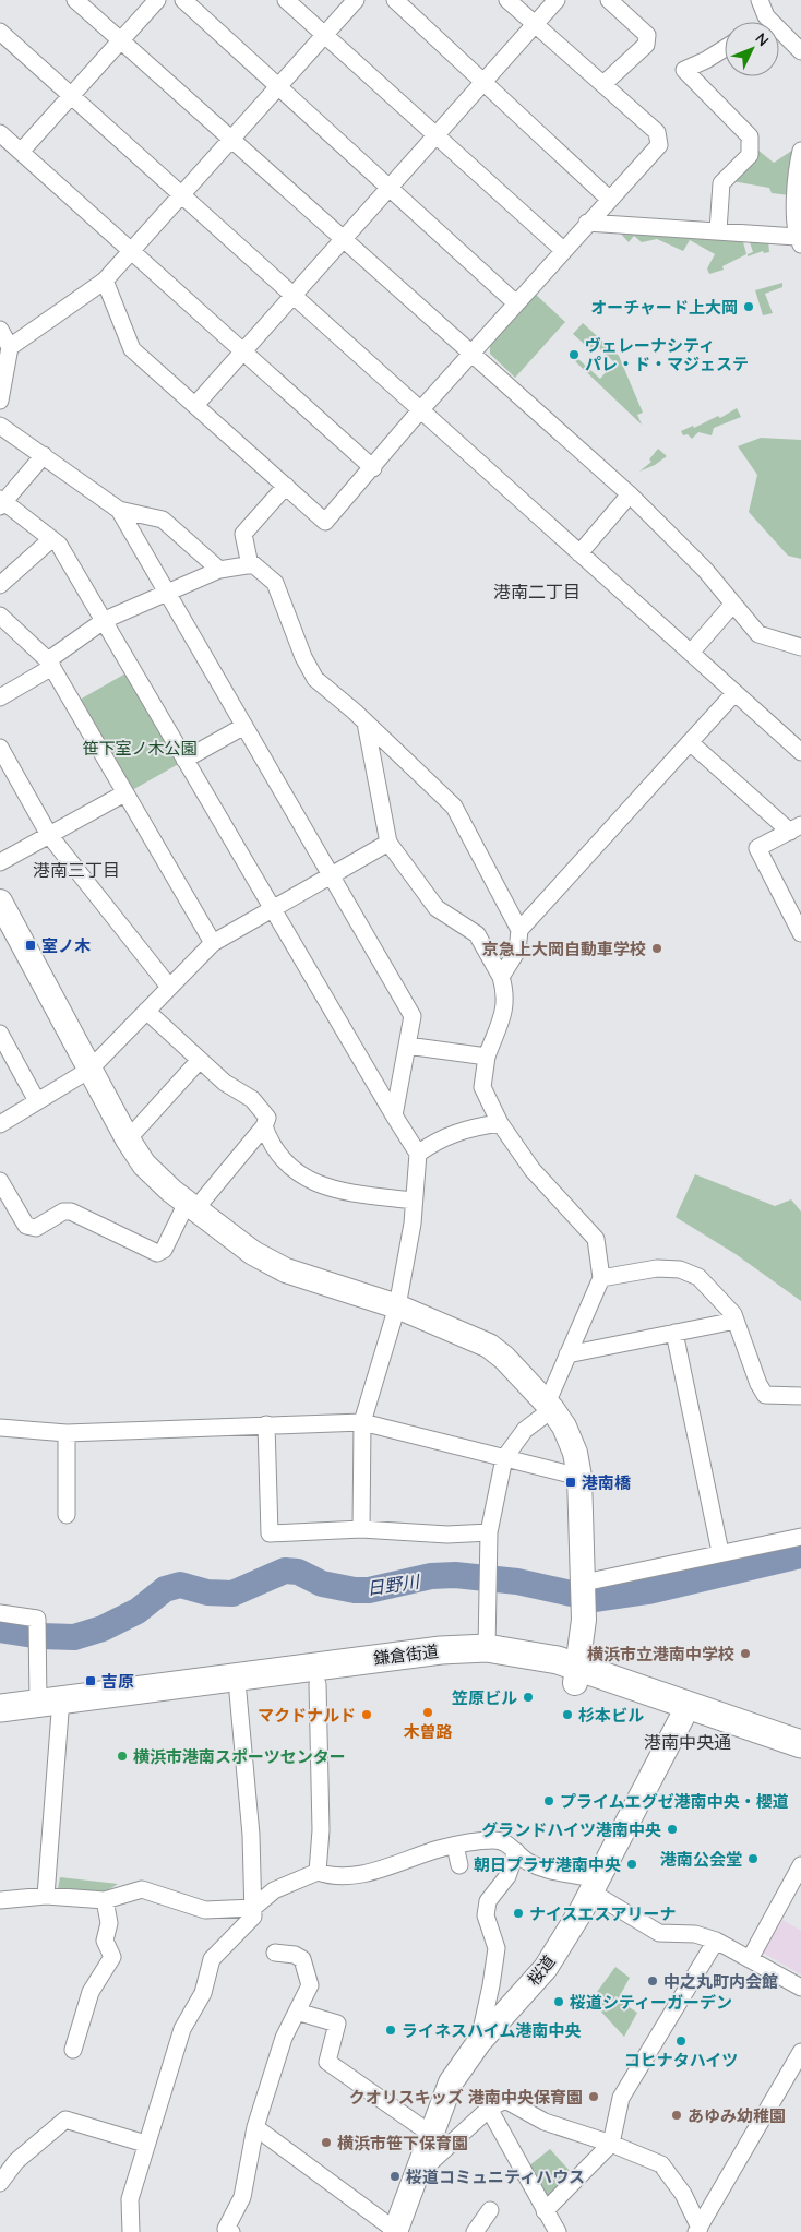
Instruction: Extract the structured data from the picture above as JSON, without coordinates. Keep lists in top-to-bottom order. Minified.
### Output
{"streets":{"main road":["鎌倉街道"],"street":["桜道"]},"crossings":[["鎌倉街道","桜道"]],"districts":["港南二丁目","港南三丁目","港南中央通"],"water":["日野川"],"parks":["笹下室ノ木公園"],"places":{"other":["オーチャード上大岡","ヴェレーナシティ パレ・ド・マジェステ","京急上大岡自動車学校","横浜市立港南中学校","笠原ビル","木曽路","マクドナルド","杉本ビル","横浜市港南スポーツセンター","プライムエグゼ港南中央・櫻道","グランドハイツ港南中央","港南公会堂","朝日プラザ港南中央","ナイスエスアリーナ","中之丸町内会館","桜道シティーガーデン","ライネスハイム港南中央","コヒナタハイツ","クオリスキッズ 港南中央保育園","あゆみ幼稚園","横浜市笹下保育園","桜道コミュニティハウス"],"transit":["室ノ木","港南橋","吉原"]},"north":"top right"}
